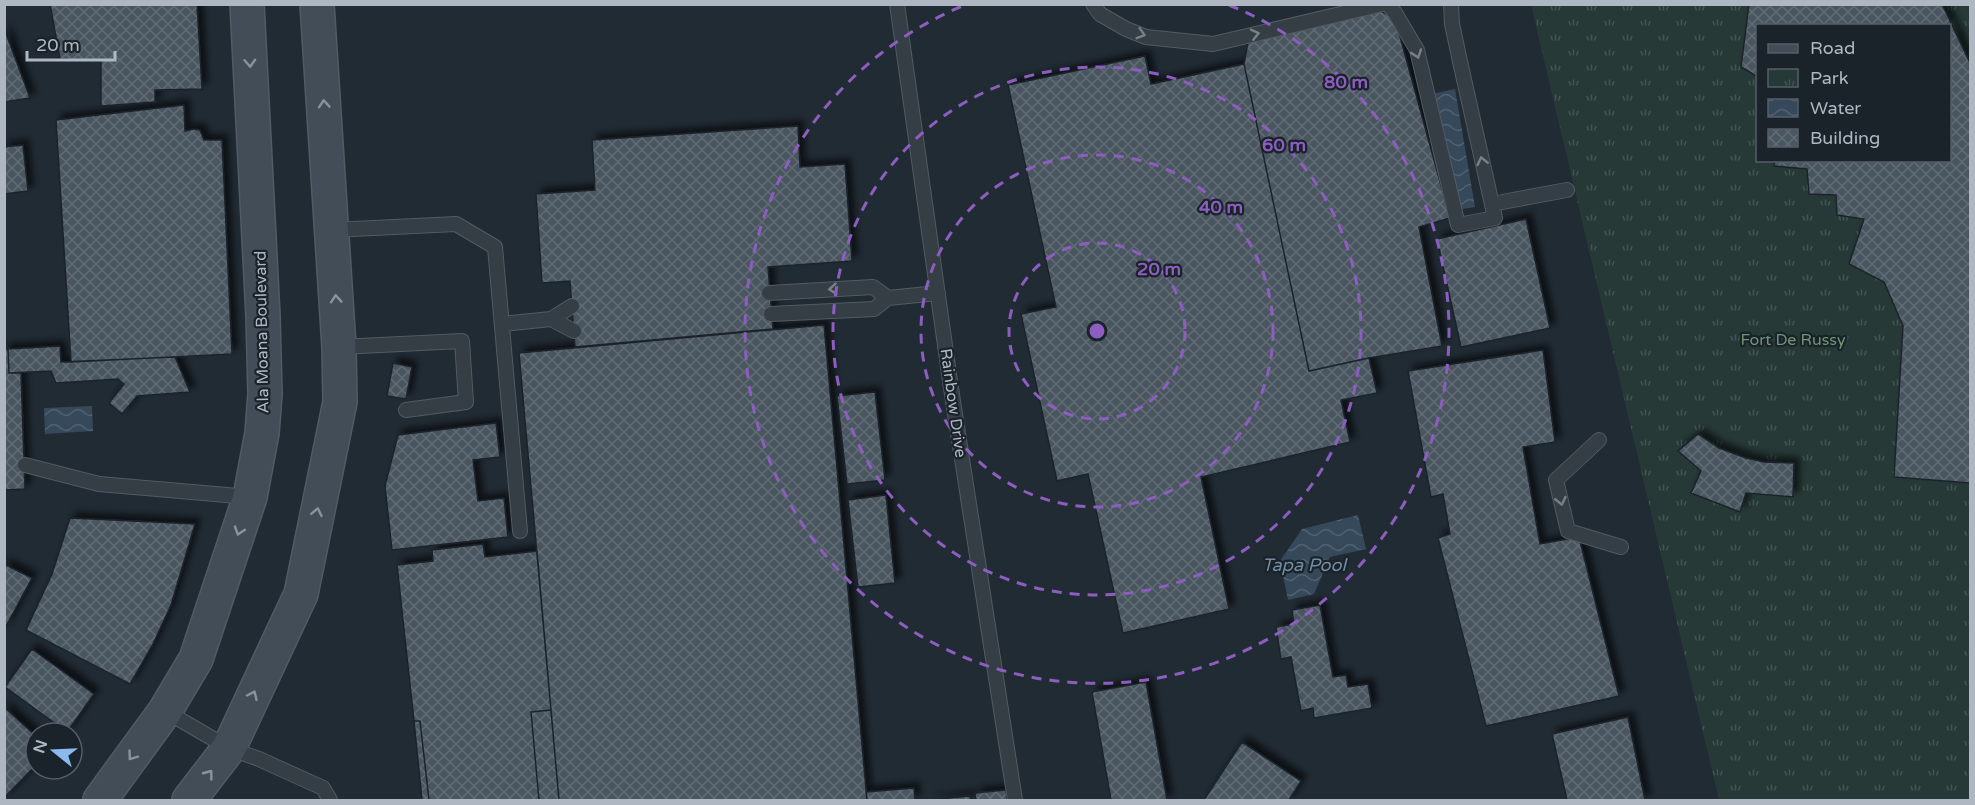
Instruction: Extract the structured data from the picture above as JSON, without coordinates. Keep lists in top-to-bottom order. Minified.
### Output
{"streets":{"main road":["Ala Moana Boulevard"],"lane":["Rainbow Drive"]},"water":["Tapa Pool"],"parks":["Fort De Russy"],"legend":["Road","Park","Water","Building"],"scale_bar":"20 m","north":"left","rings":["80 m","60 m","40 m","20 m"]}
